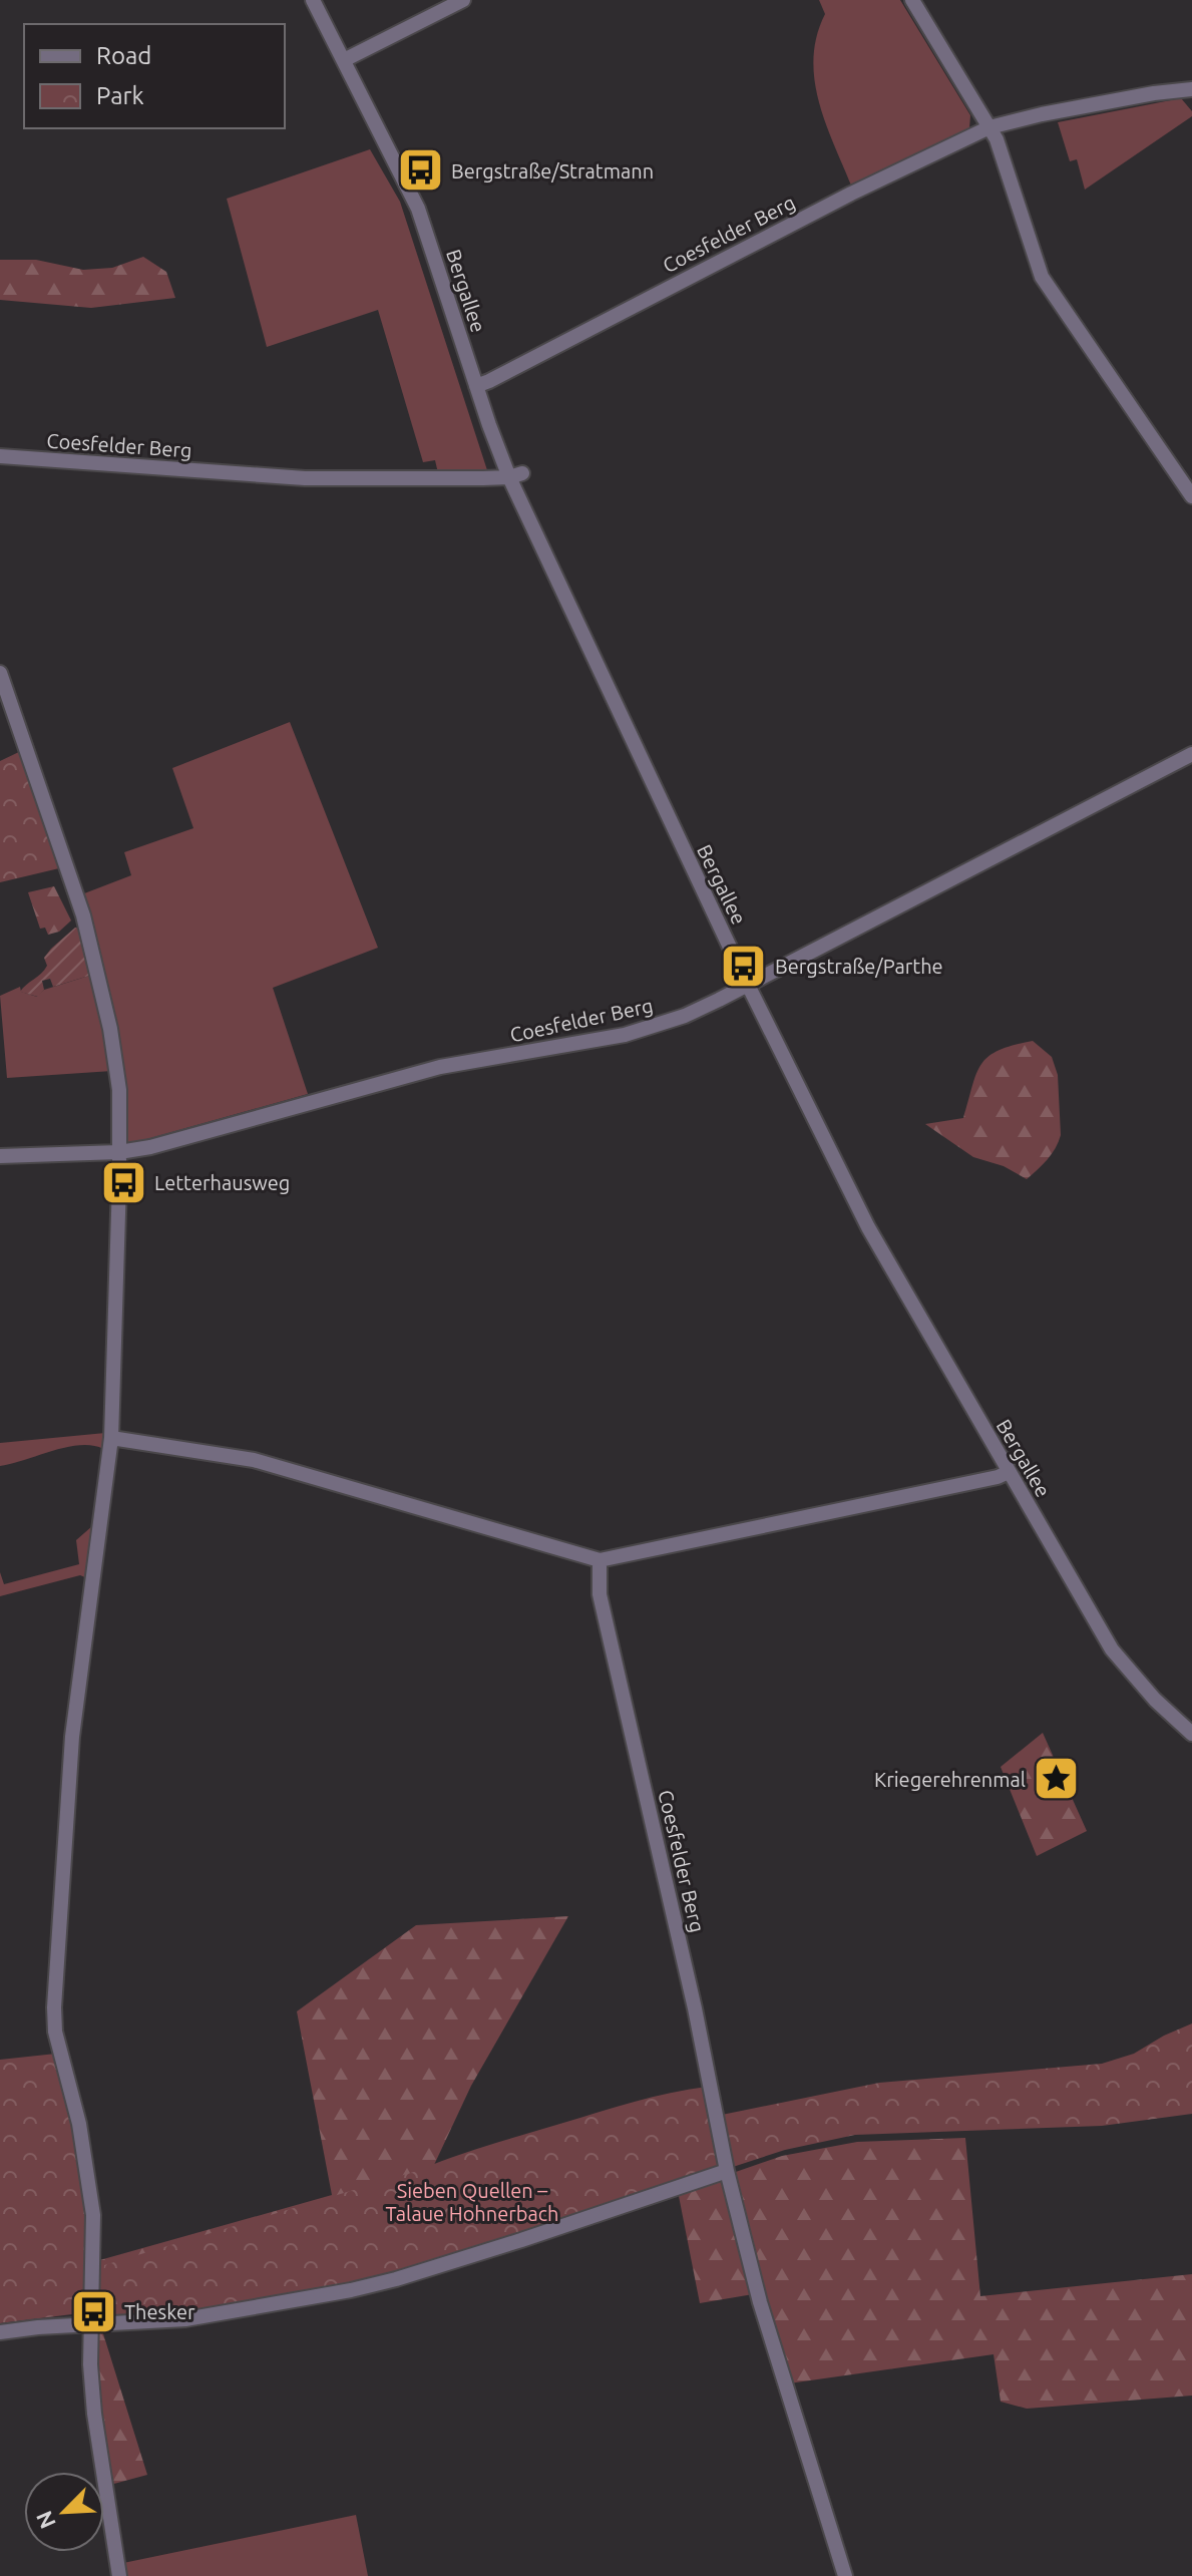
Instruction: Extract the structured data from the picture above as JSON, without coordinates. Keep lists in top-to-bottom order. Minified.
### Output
{"streets":{"street":["Coesfelder Berg","Bergallee"]},"crossings":[["Coesfelder Berg","Bergallee"]],"parks":["Sieben Quellen – Talaue Hohnerbach"],"places":{"bus stop":["Bergstraße/Stratmann","Bergstraße/Parthe","Letterhausweg","Thesker"],"place":["Kriegerehrenmal"]},"legend":["Road","Park"],"north":"bottom left"}
